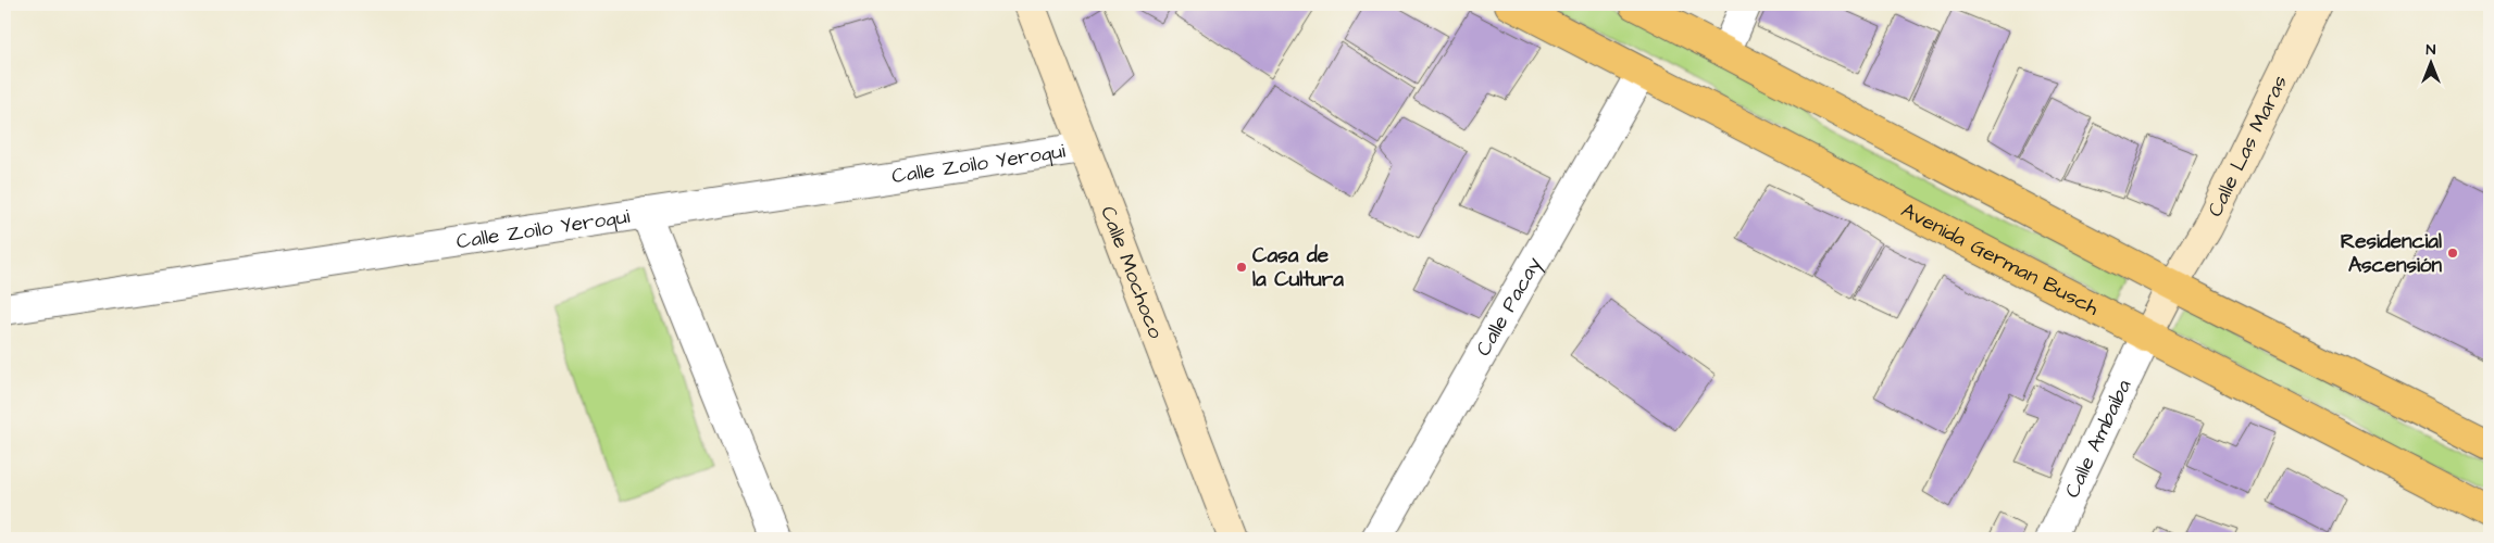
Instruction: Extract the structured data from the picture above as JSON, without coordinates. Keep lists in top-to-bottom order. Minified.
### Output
{"streets":{"main road":["Avenida German Busch"],"street":["Calle Las Maras","Calle Zoilo Yeroqui","Calle Mochoco","Calle Pacay","Calle Ambaiba"]},"crossings":[["Calle Las Maras","Avenida German Busch"],["Calle Las Maras","Calle Ambaiba"],["Calle Zoilo Yeroqui","Calle Mochoco"],["Avenida German Busch","Calle Pacay"],["Avenida German Busch","Calle Ambaiba"]],"places":["Residencial Ascensión","Casa de la Cultura"],"north":"top"}
